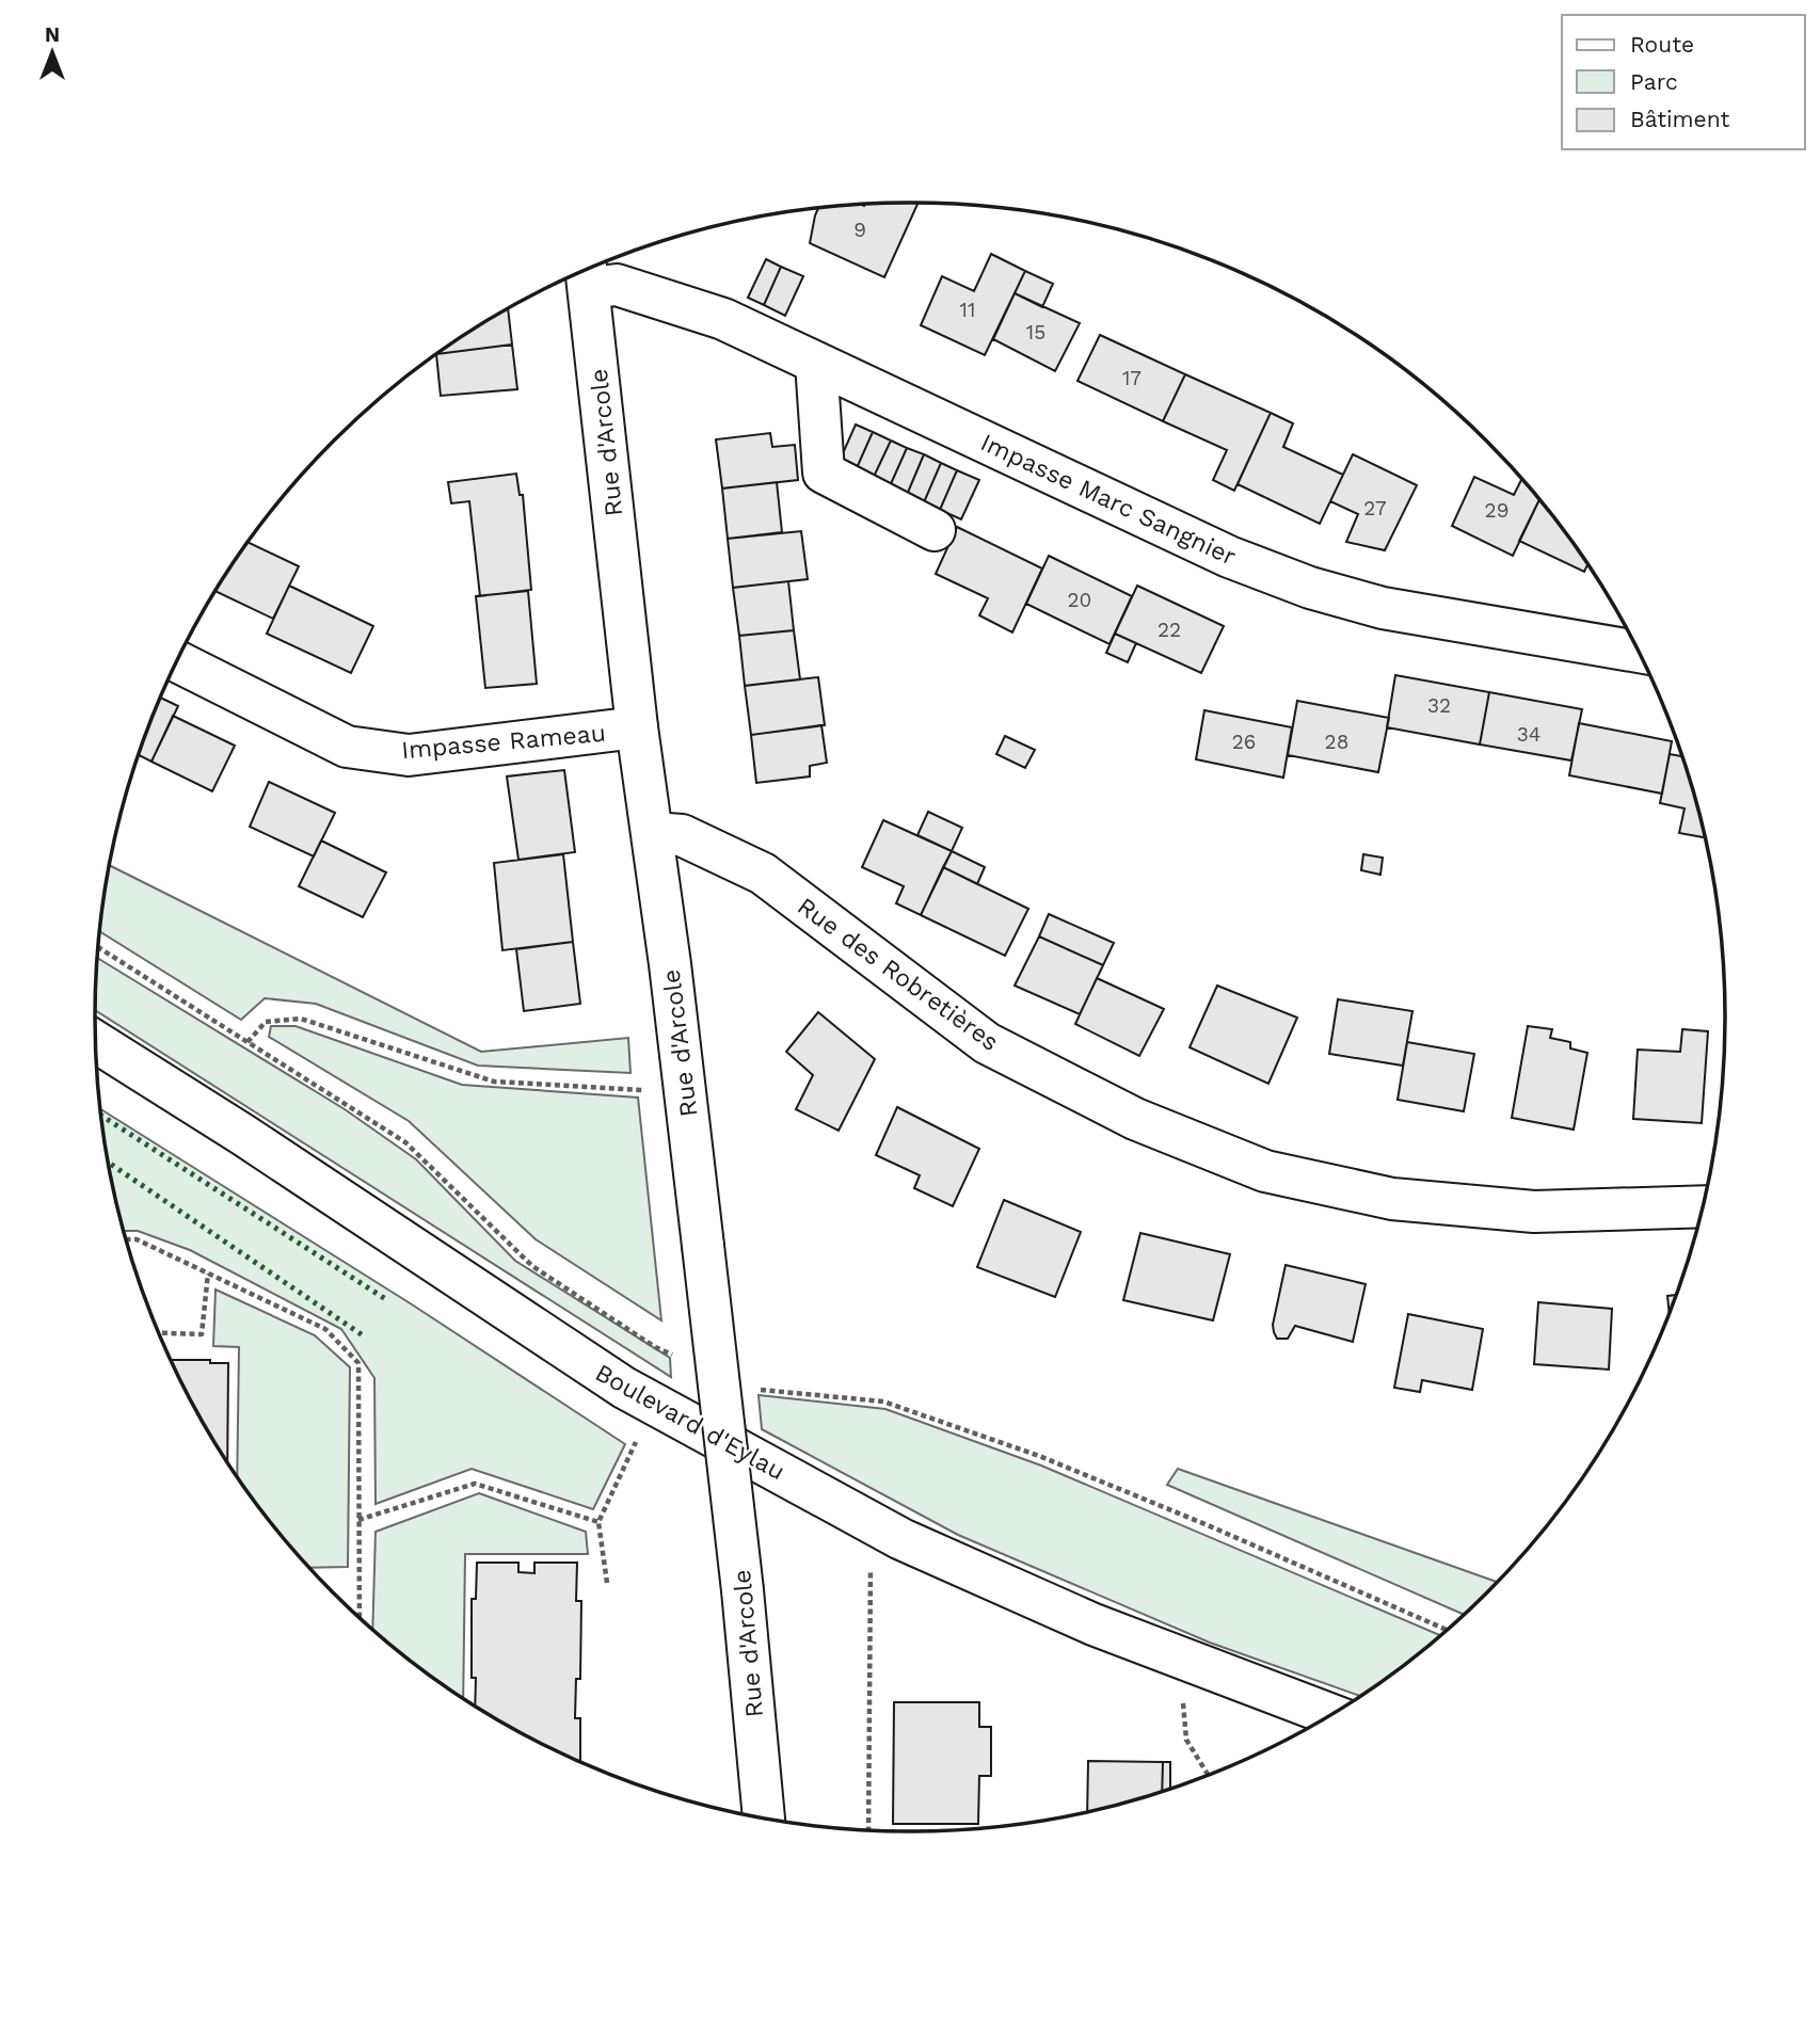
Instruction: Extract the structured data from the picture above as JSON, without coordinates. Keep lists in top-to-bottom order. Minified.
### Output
{"streets":{"main road":["Rue d'Arcole","Impasse Marc Sangnier","Impasse Rameau","Rue des Robretières","Boulevard d'Eylau"]},"crossings":[["Rue d'Arcole","Impasse Marc Sangnier"],["Rue d'Arcole","Impasse Rameau"],["Rue d'Arcole","Rue des Robretières"]],"house_numbers":["9","11","15","17","27","29","20","22","32","34","26","28"],"legend":["Route","Parc","Bâtiment"],"north":"top"}
